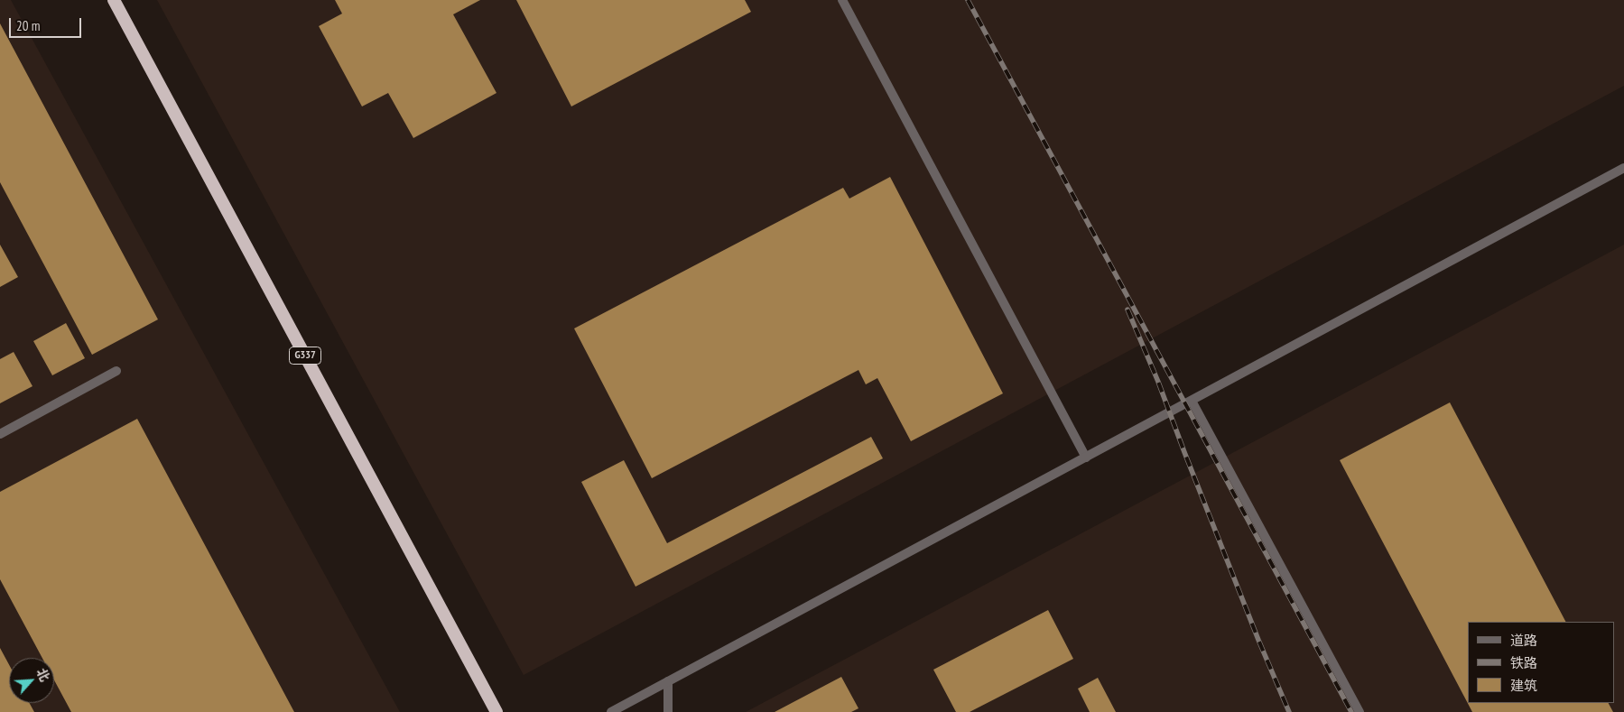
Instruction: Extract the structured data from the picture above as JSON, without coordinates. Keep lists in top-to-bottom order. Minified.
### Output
{"streets":{"highway":["G337"]},"legend":["道路","铁路","建筑"],"scale_bar":"20 m","north":"top right"}
